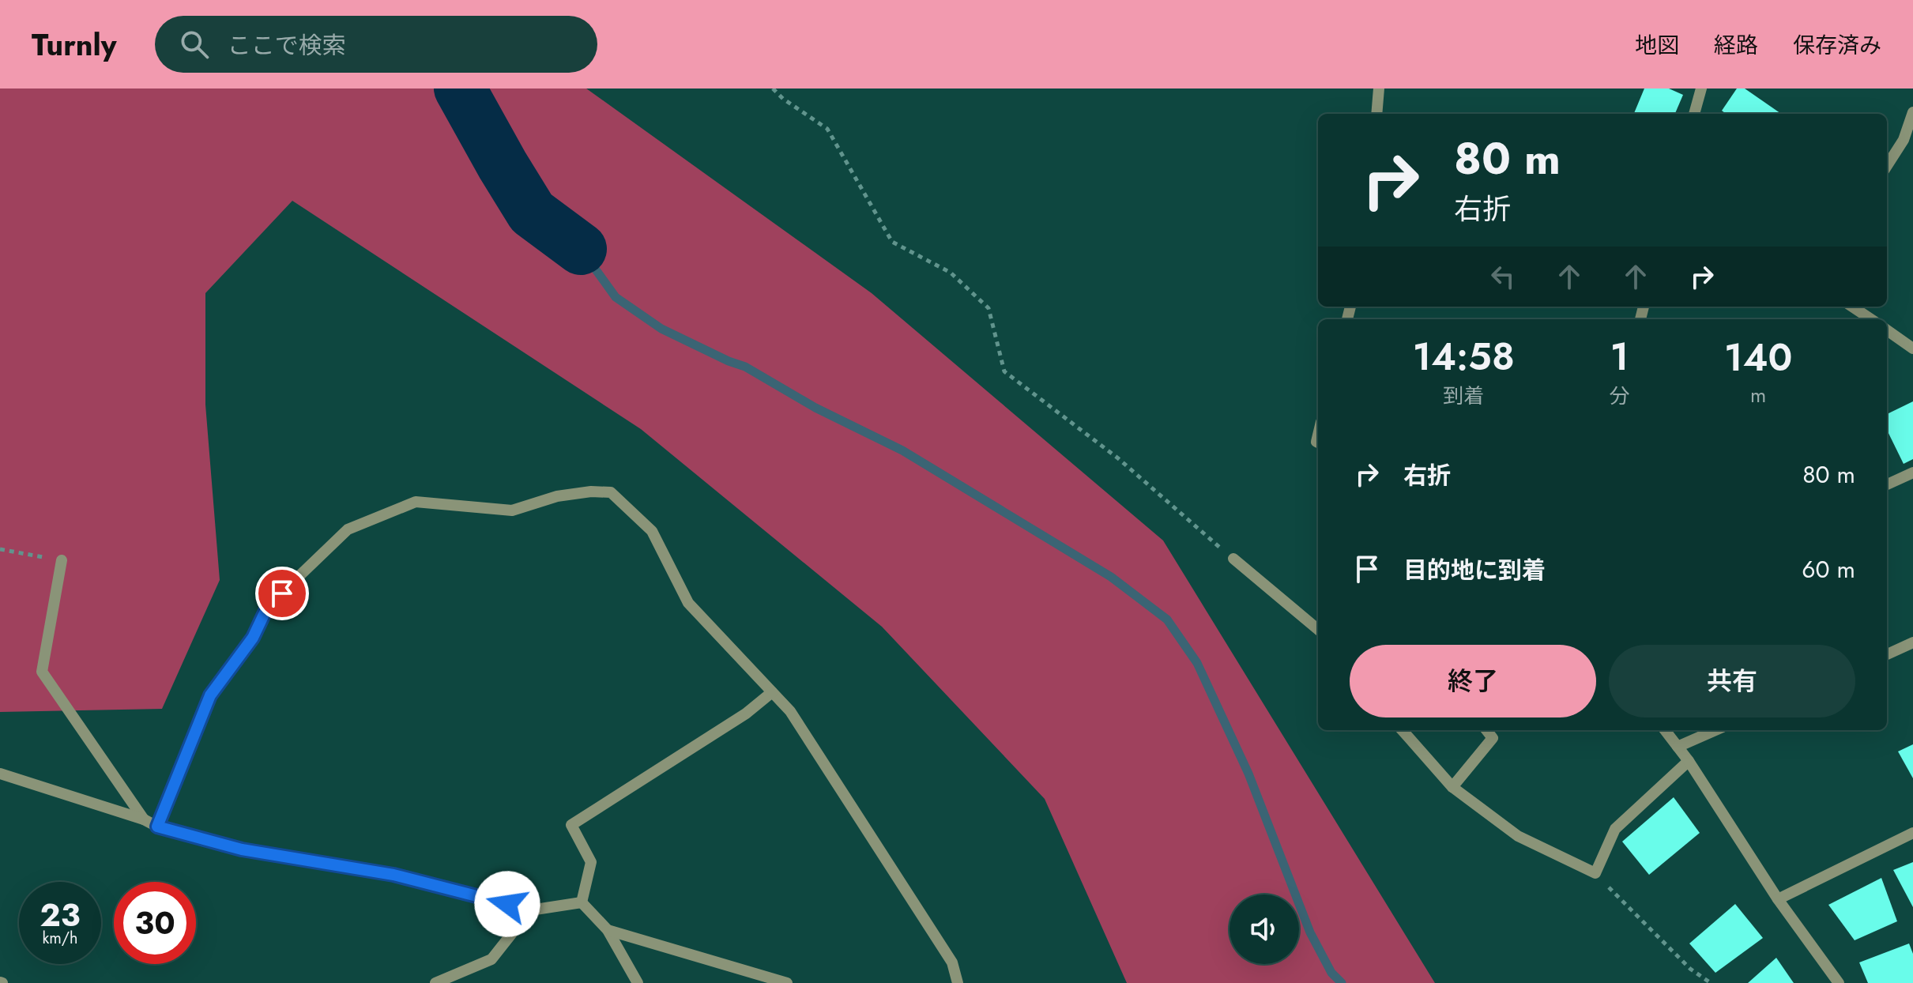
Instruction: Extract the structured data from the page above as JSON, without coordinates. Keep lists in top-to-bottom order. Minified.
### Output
{"page":{"header":"Turnly","search":"ここで検索","nav":["地図","経路","保存済み"],"turn":["80 m","右折"],"eta":["14:58","到着","1","分","140","m"],"list":[{"name":"右折","value":"80 m"},{"name":"目的地に到着","value":"60 m"}],"buttons":["終了","共有"],"speed":"23 km/h","limit":"30"}}
